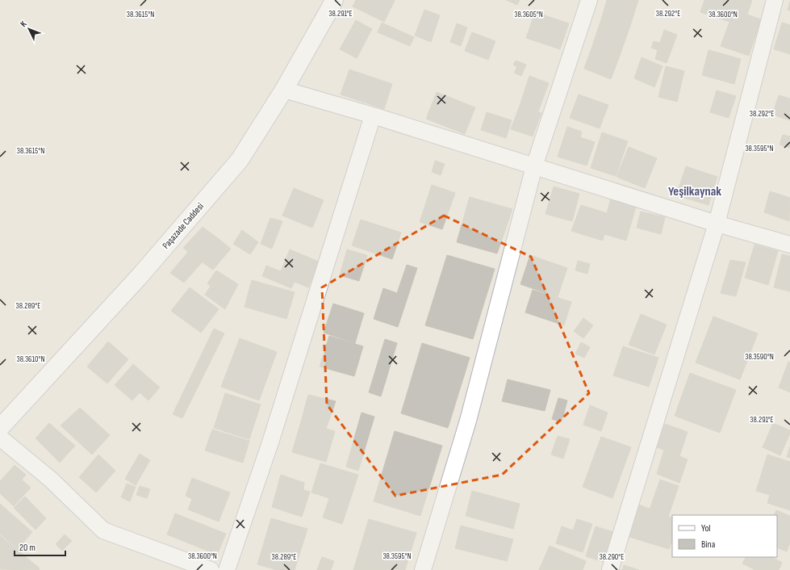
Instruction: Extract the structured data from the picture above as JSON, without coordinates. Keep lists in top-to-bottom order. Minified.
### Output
{"streets":{"street":["Paşazade Caddesi"]},"districts":["Yeşilkaynak"],"legend":["Yol","Bina"],"scale_bar":"20 m","north":"top left","coordinates":["38.291°E","38.292°E","38.3615°N","38.3605°N","38.3600°N","38.3595°N","38.289°E","38.3590°N","38.3610°N","38.290°E"]}
